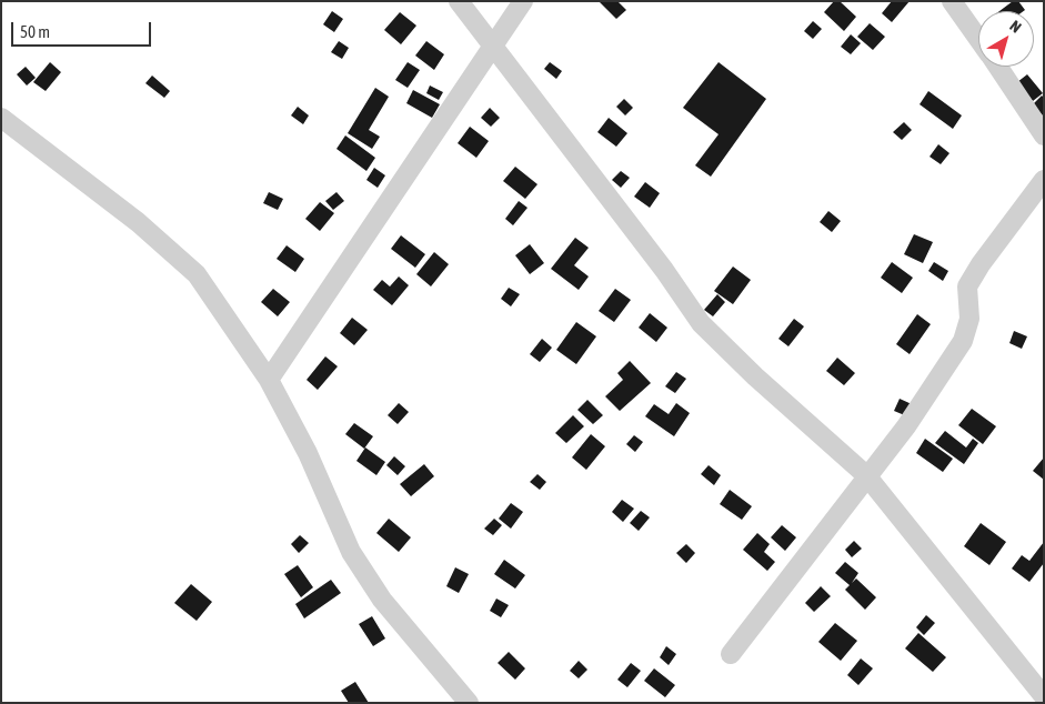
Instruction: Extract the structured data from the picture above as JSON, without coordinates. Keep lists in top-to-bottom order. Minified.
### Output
{"scale_bar":"50 m","north":"top right"}
